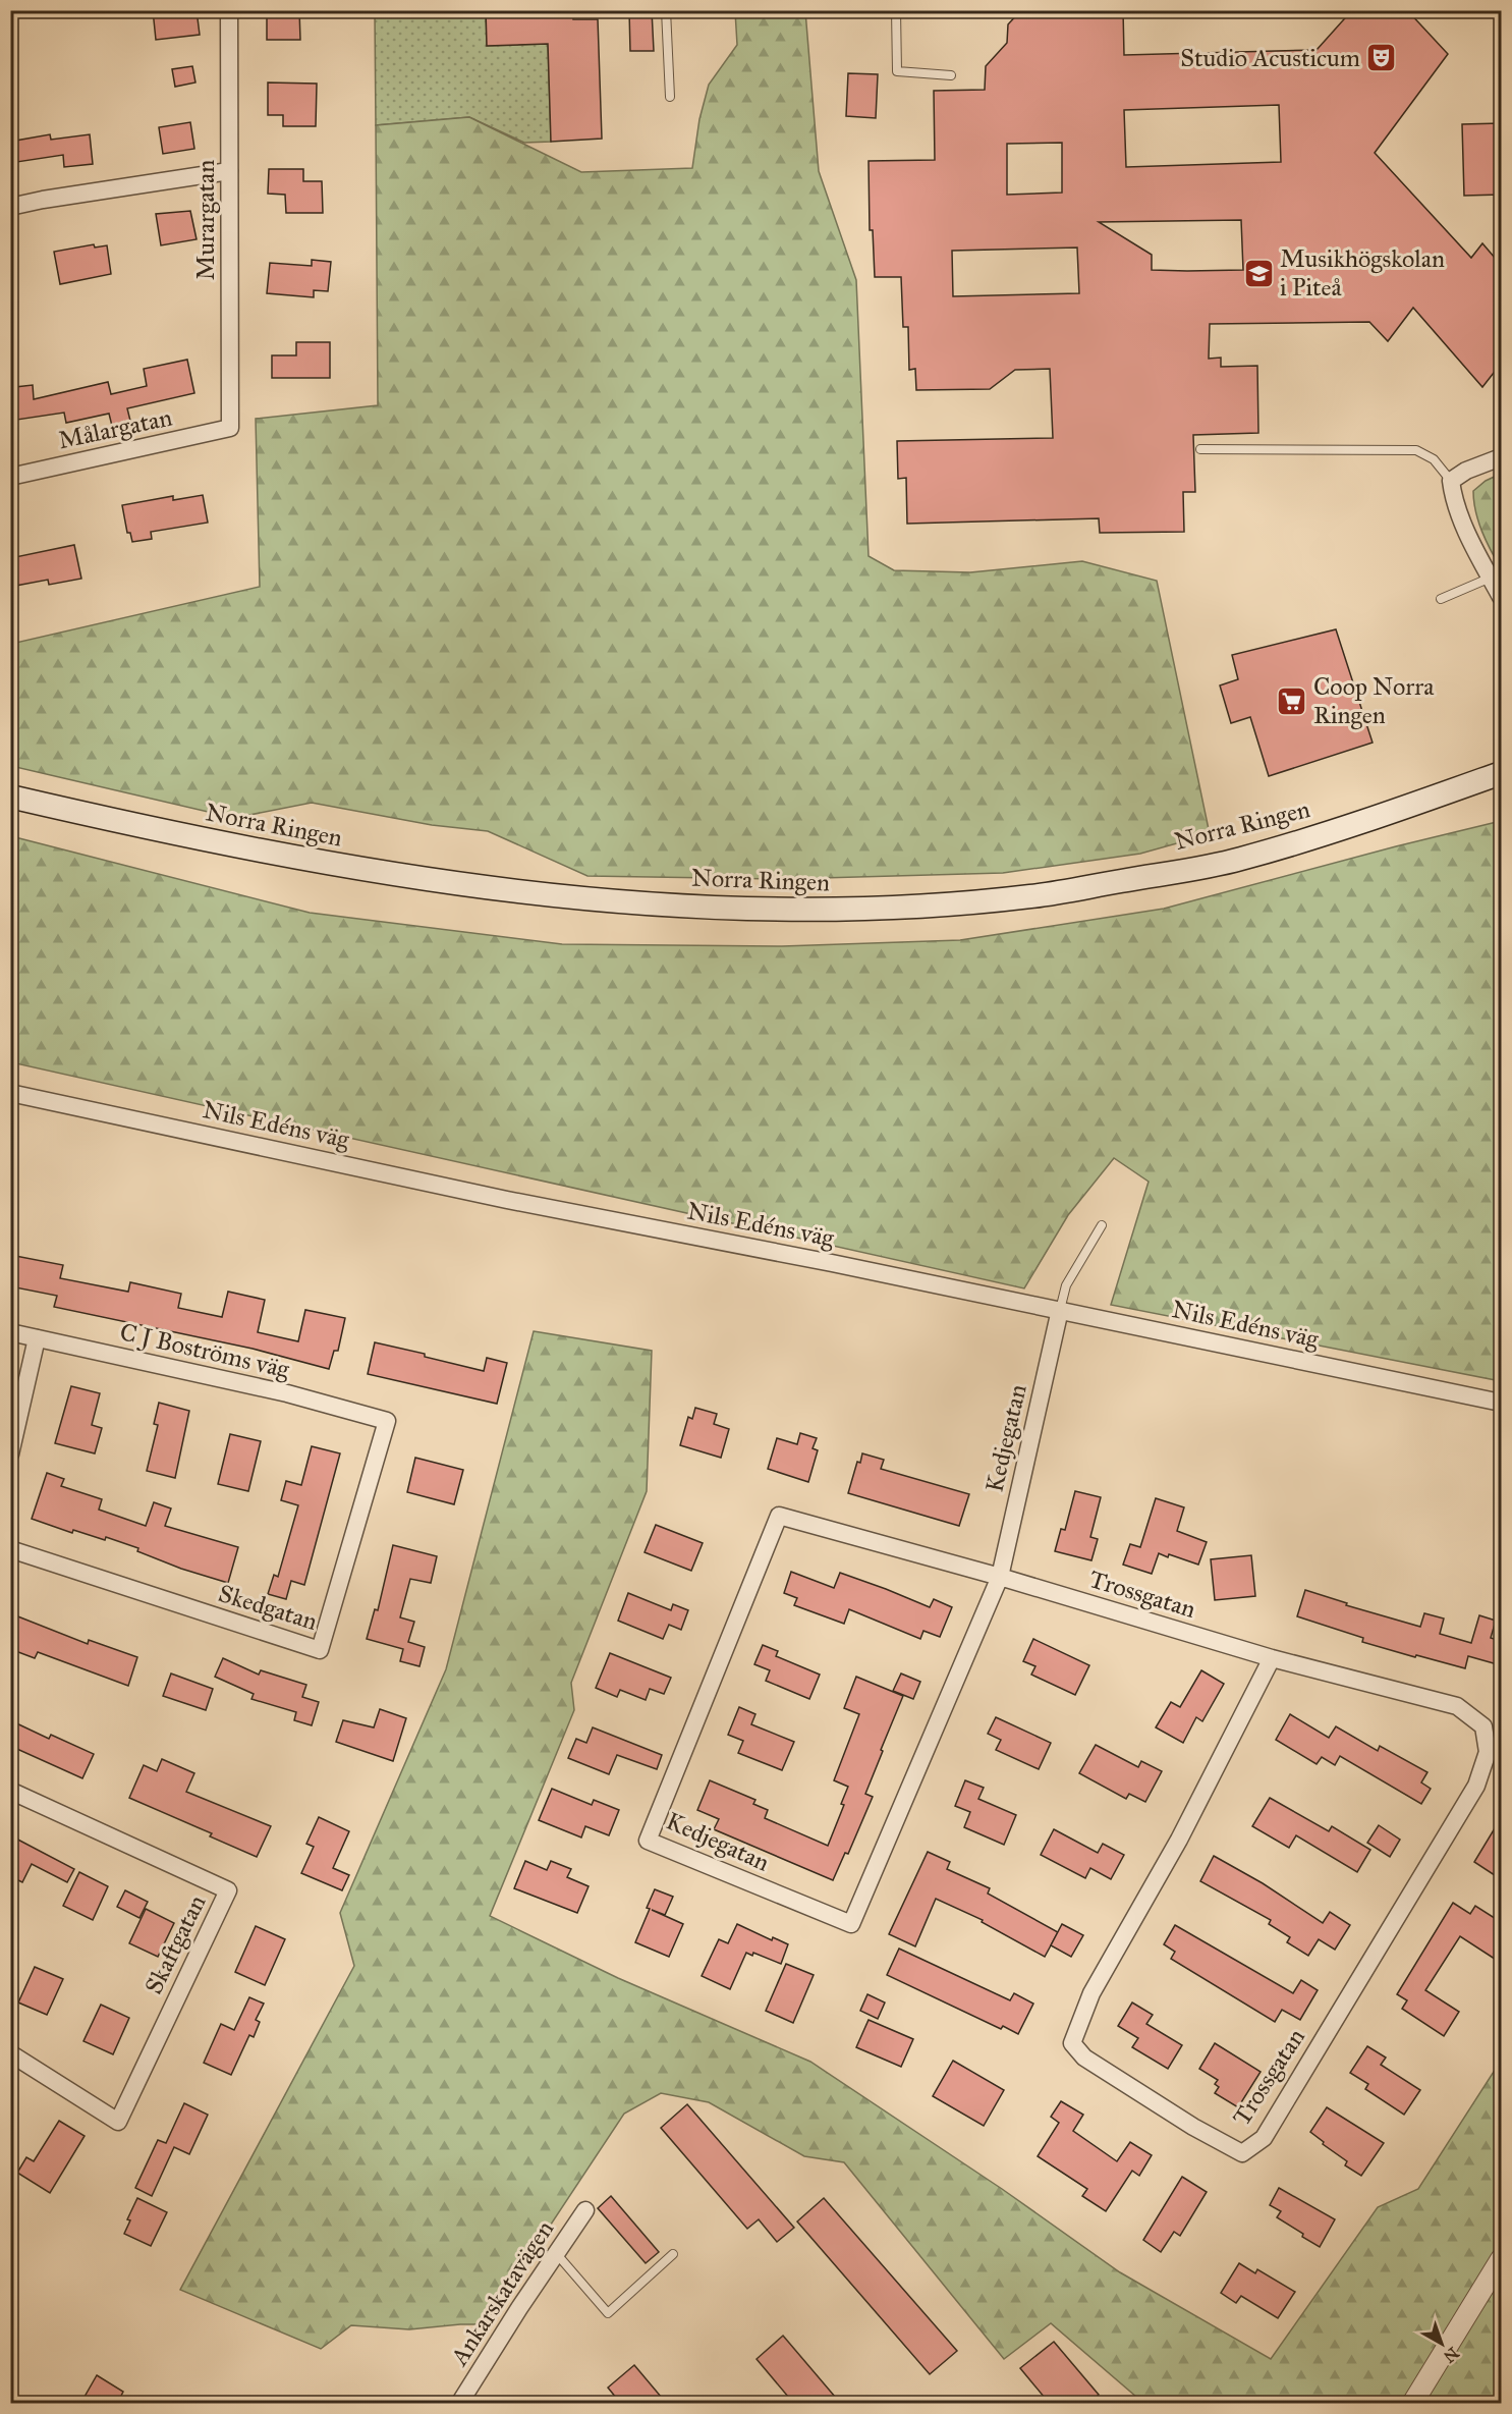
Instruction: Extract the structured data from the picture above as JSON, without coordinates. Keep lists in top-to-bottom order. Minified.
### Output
{"streets":{"main road":["Norra Ringen"],"street":["Murargatan","Målargatan","Nils Edéns väg","C J Boströms väg","Kedjegatan","Trossgatan","Skedgatan","Skaftgatan","Ankarskatavägen"]},"crossings":[["Murargatan","Målargatan"],["Nils Edéns väg","Kedjegatan"],["C J Boströms väg","Skedgatan"],["Kedjegatan","Trossgatan"]],"places":{"theatre":["Studio Acusticum"],"school or university":["Musikhögskolan i Piteå"],"supermarket":["Coop Norra Ringen"]},"north":"bottom right"}
